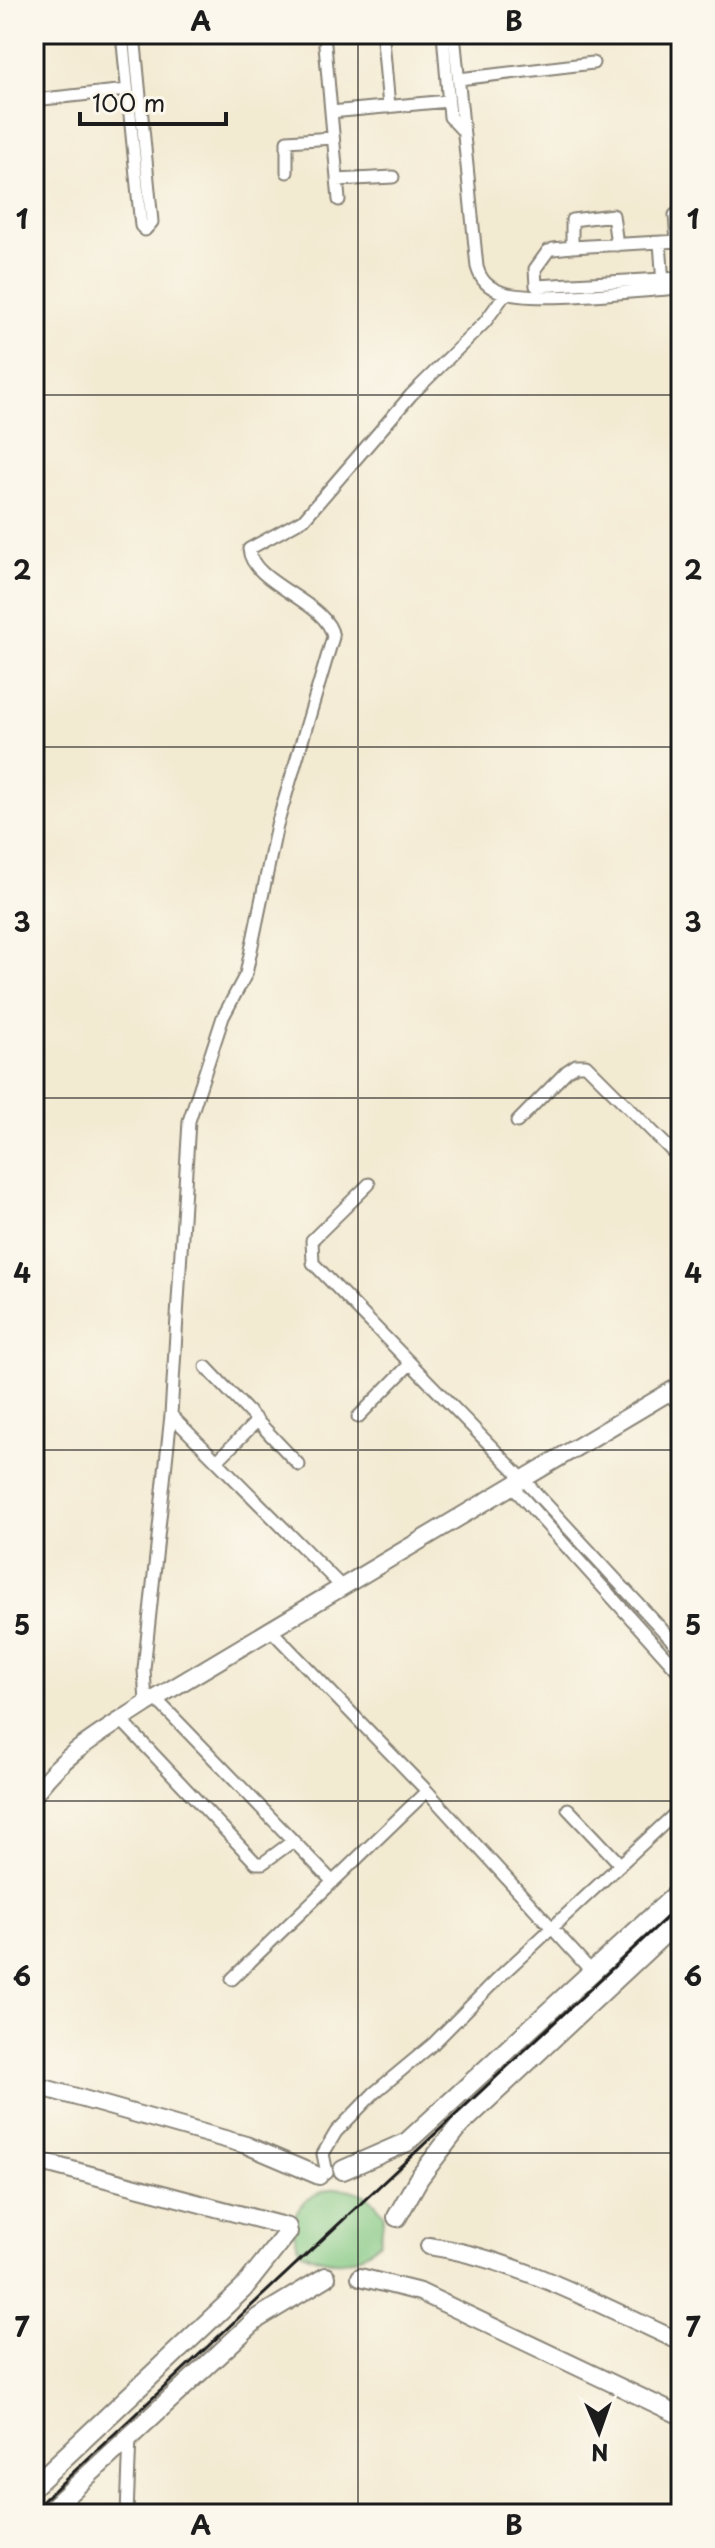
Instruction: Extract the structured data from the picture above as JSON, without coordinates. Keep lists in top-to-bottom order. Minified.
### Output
{"scale_bar":"100 m","north":"bottom","grid":{"columns":["A","B"],"rows":["1","2","3","4","5","6","7"]}}
